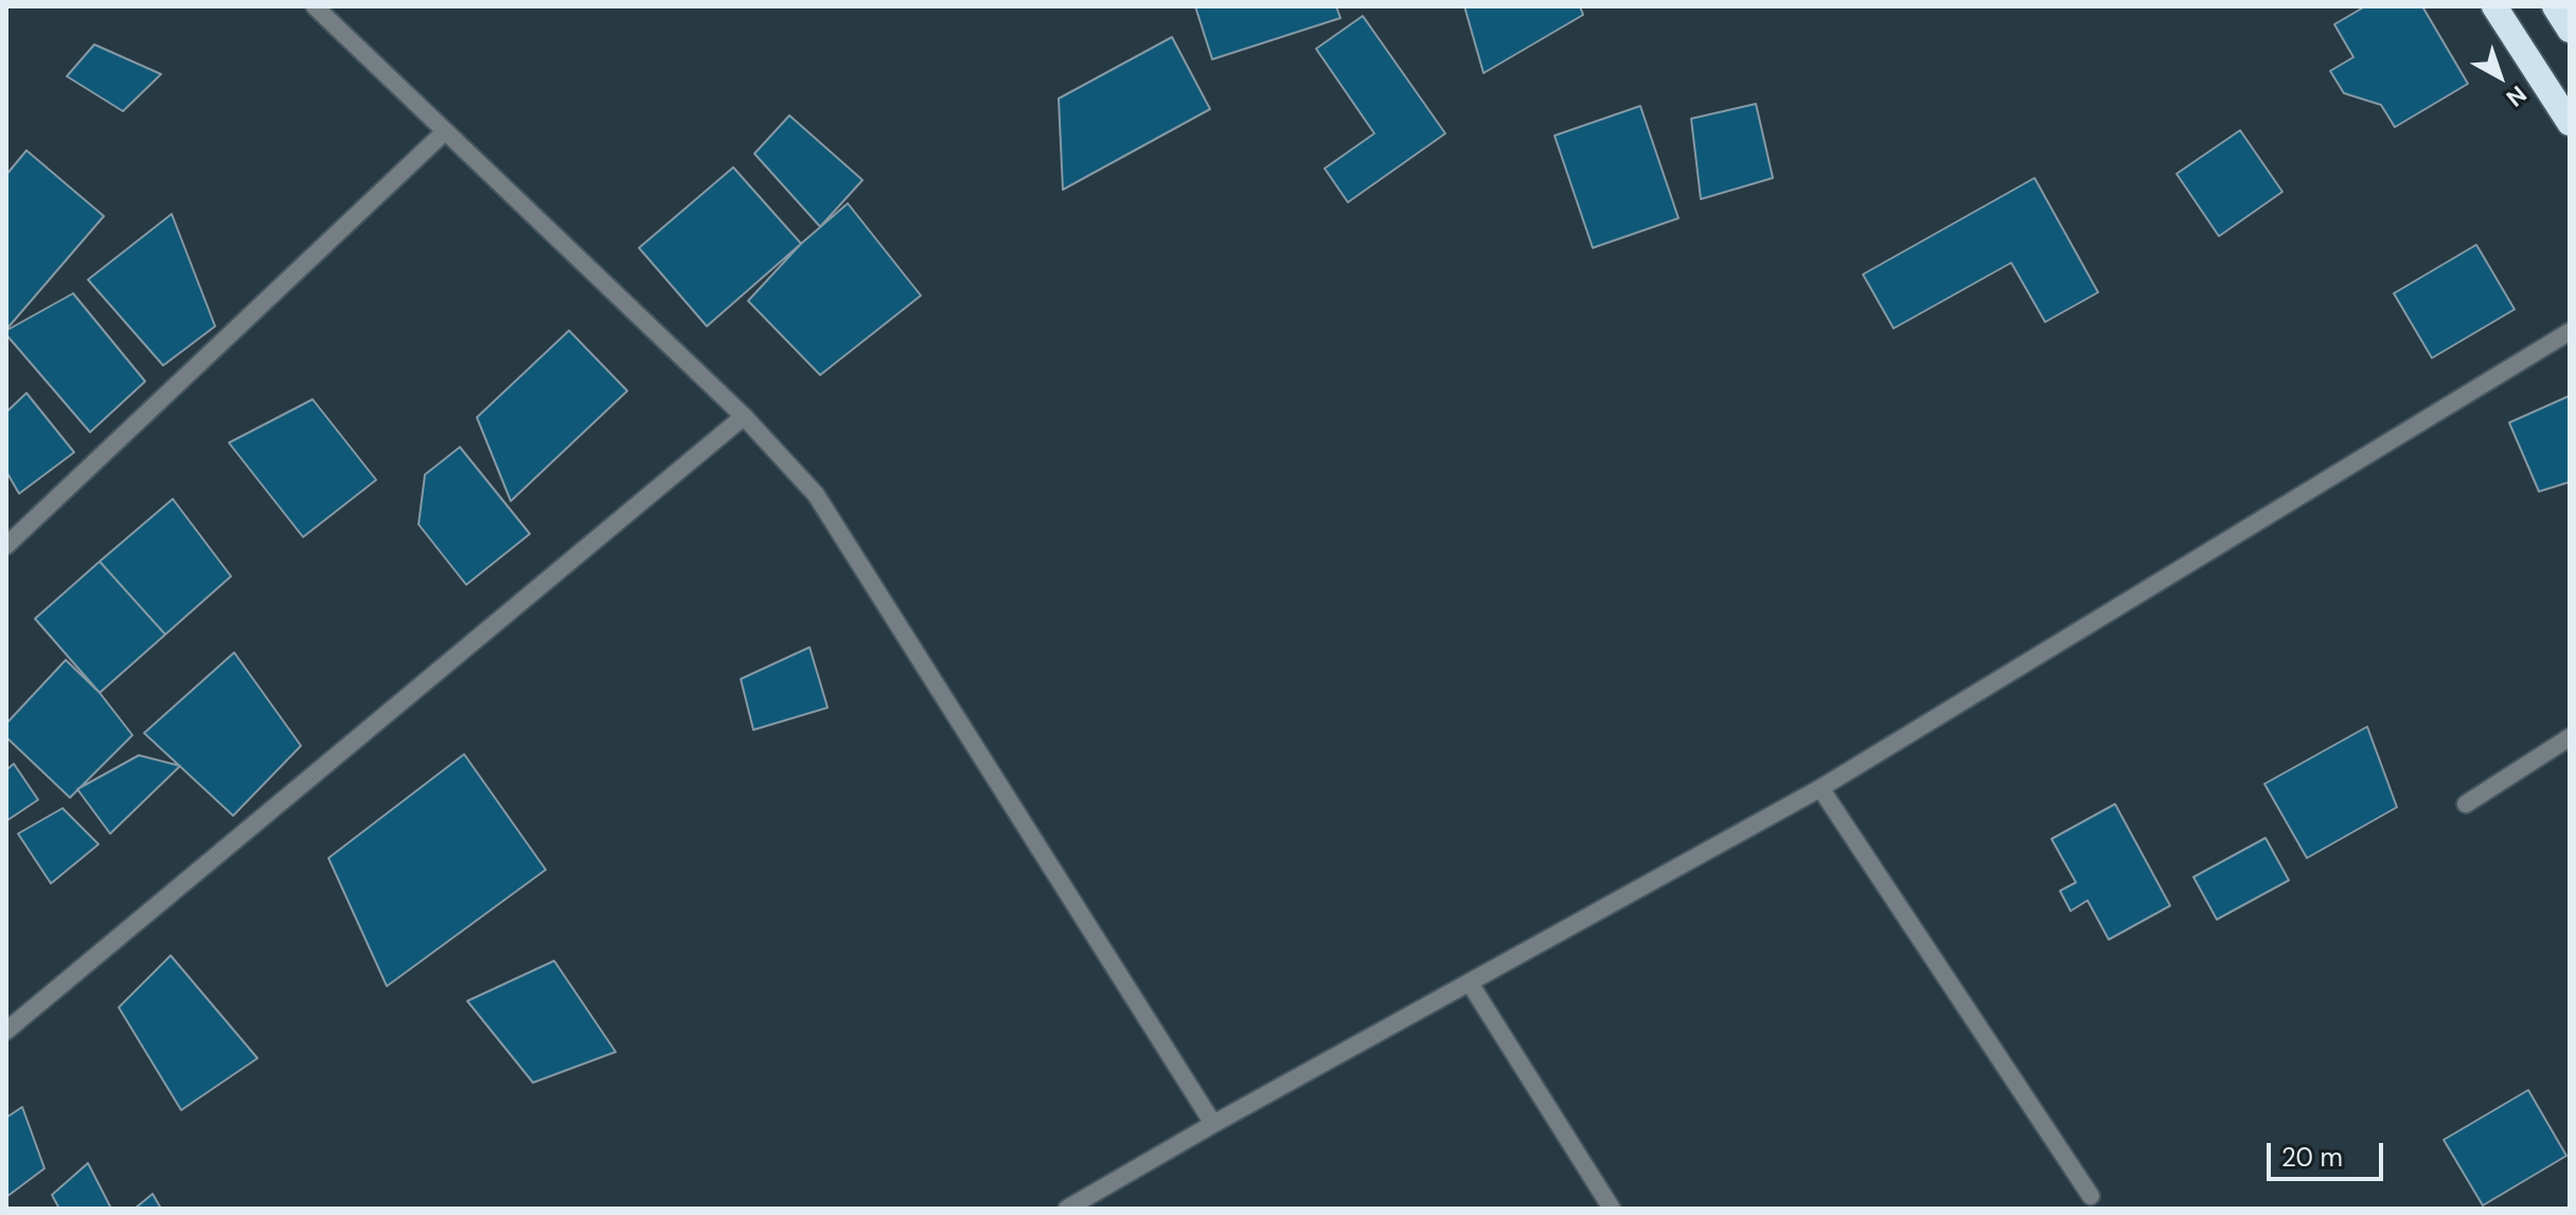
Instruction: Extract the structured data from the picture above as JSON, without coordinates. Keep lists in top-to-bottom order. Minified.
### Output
{"scale_bar":"20 m","north":"bottom right"}
